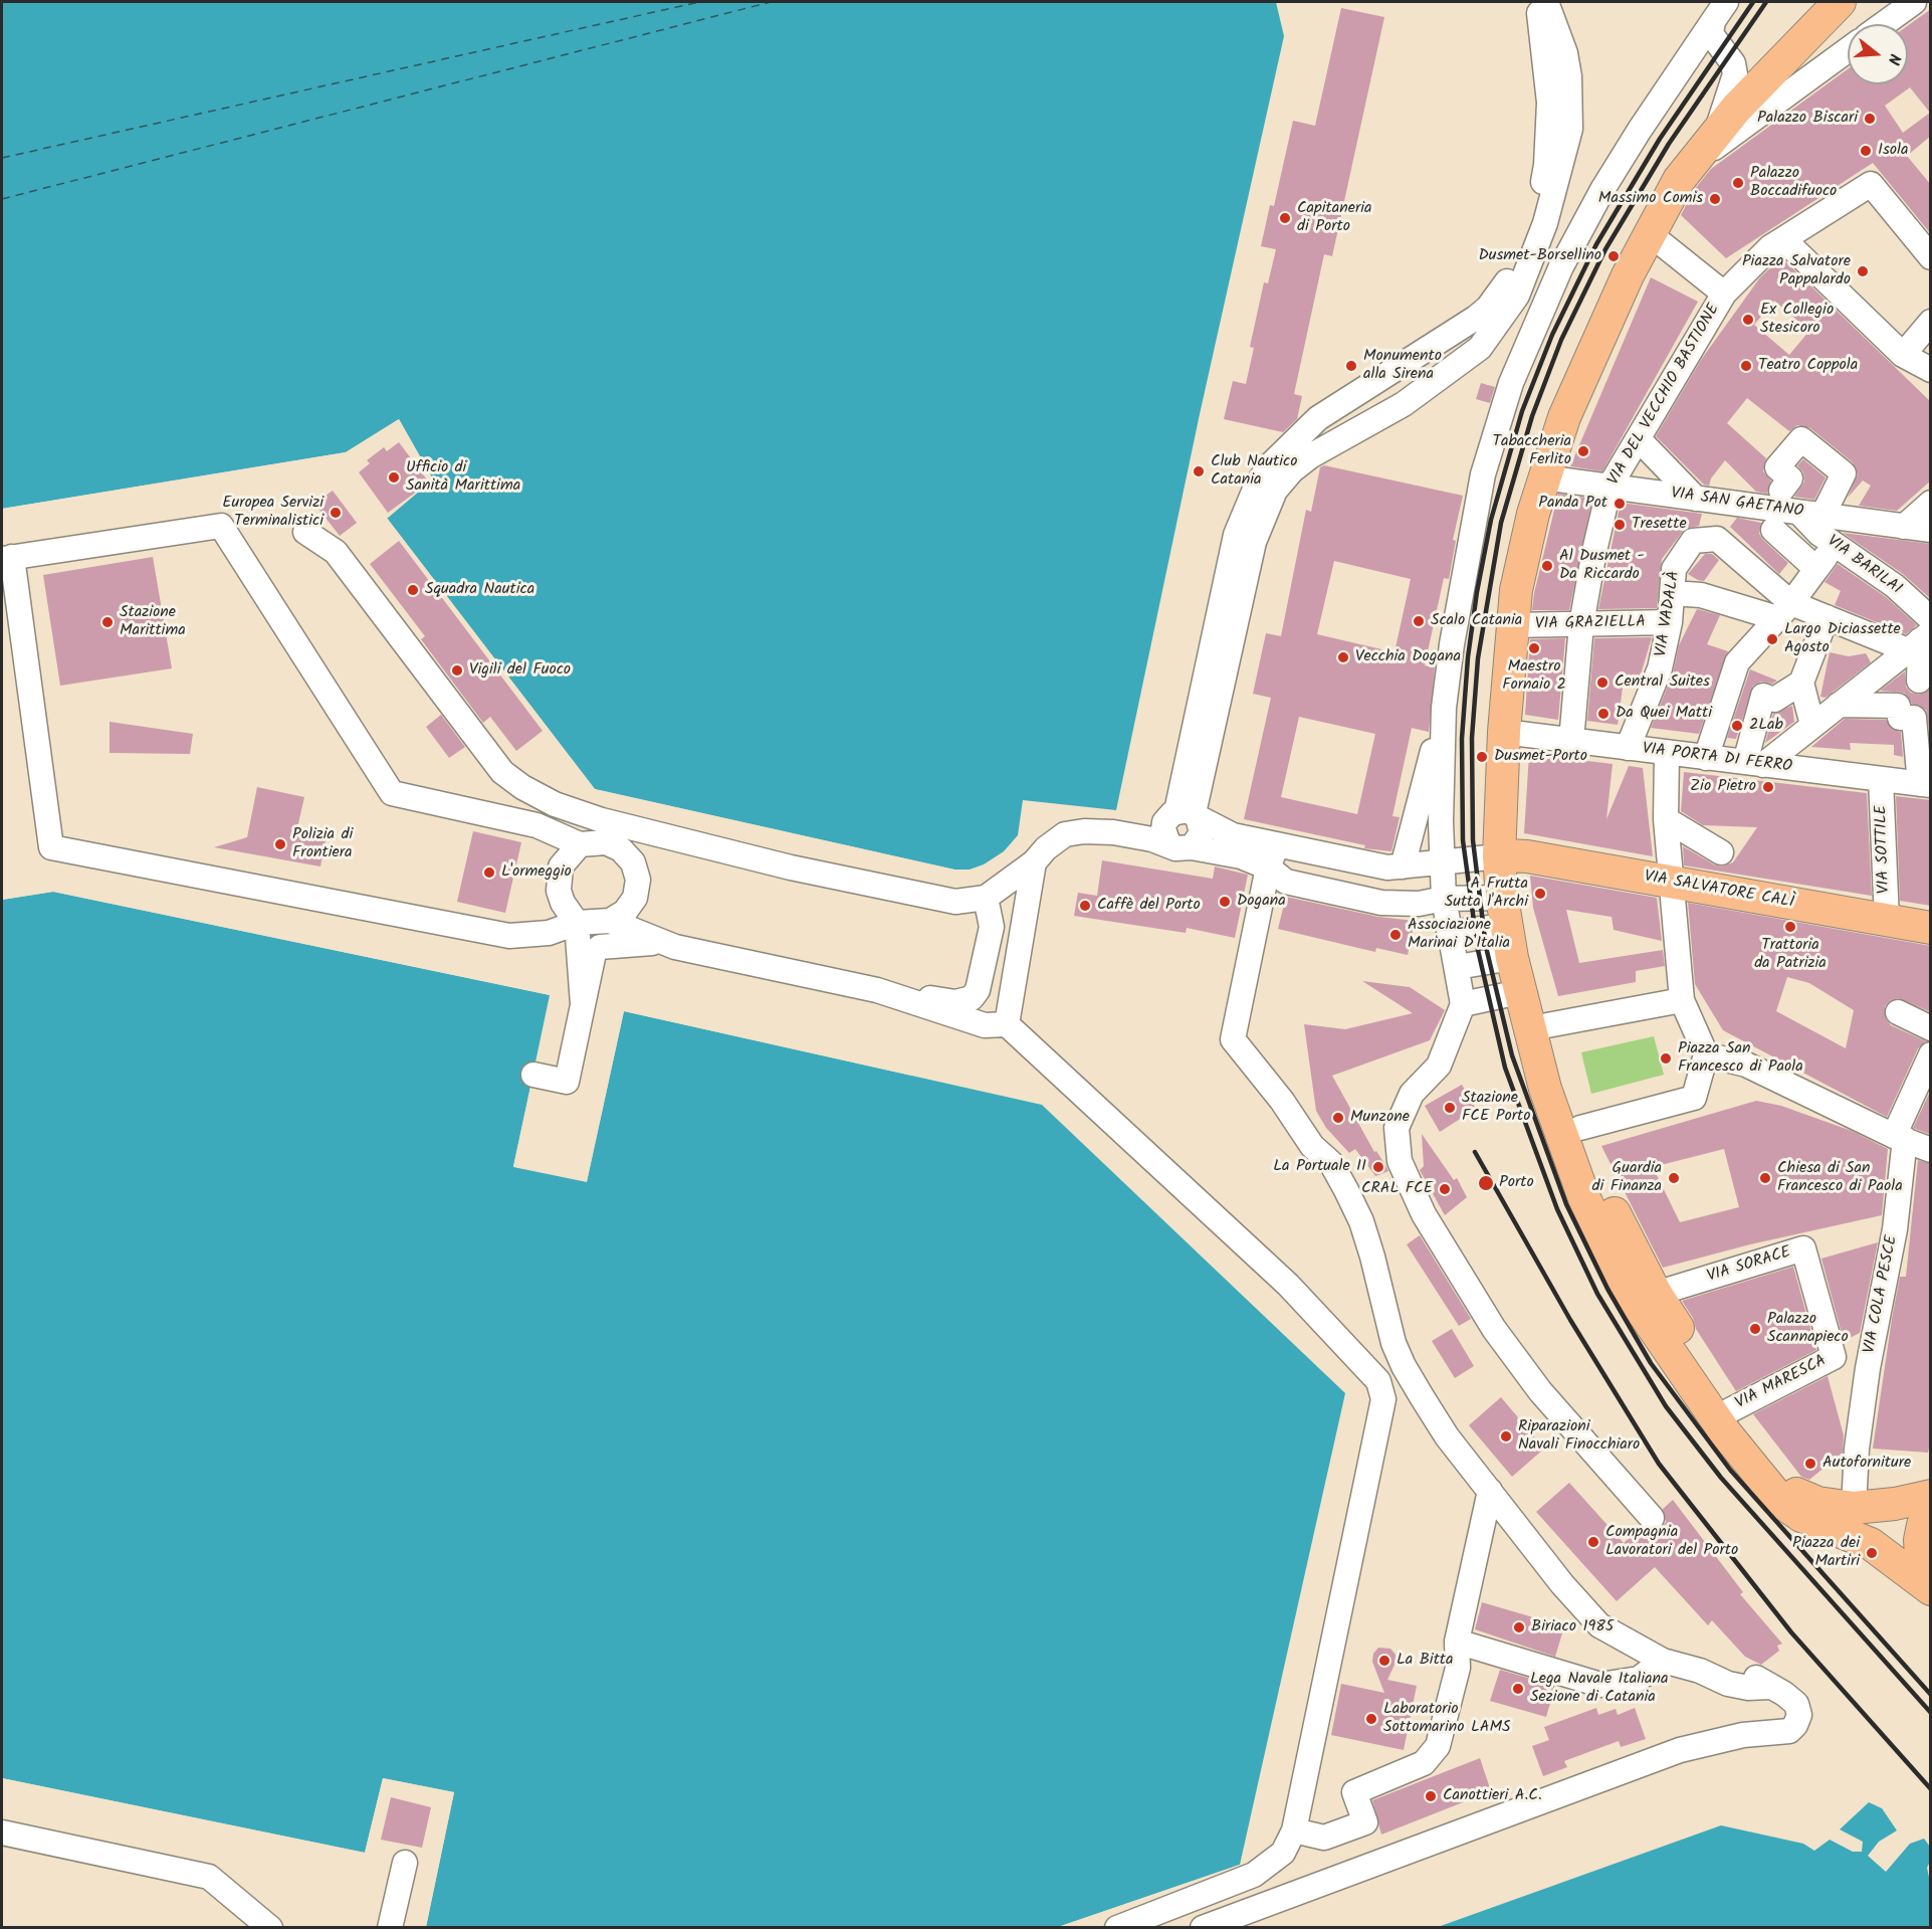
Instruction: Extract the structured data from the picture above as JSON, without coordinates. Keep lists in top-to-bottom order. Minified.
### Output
{"streets":{"main road":["VIA SALVATORE CALÌ"],"street":["VIA DEL VECCHIO BASTIONE","VIA SAN GAETANO","VIA BARILAI","VIA VADALÀ","VIA GRAZIELLA","VIA PORTA DI FERRO","VIA SOTTILE","VIA SORACE","VIA COLA PESCE","VIA MARESCA"]},"crossings":[["VIA DEL VECCHIO BASTIONE","VIA SAN GAETANO"],["VIA DEL VECCHIO BASTIONE","VIA GRAZIELLA"],["VIA DEL VECCHIO BASTIONE","VIA PORTA DI FERRO"],["VIA SAN GAETANO","VIA BARILAI"],["VIA VADALÀ","VIA GRAZIELLA"],["VIA VADALÀ","VIA PORTA DI FERRO"],["VIA PORTA DI FERRO","VIA SOTTILE"],["VIA SOTTILE","VIA SALVATORE CALÌ"],["VIA SORACE","VIA MARESCA"]],"places":["Palazzo Biscari","Isola","Palazzo Boccadifuoco","Massimo Comis","Capitaneria di Porto","Dusmet-Borsellino","Piazza Salvatore Pappalardo","Ex Collegio Stesicoro","Monumento alla Sirena","Teatro Coppola","Tabaccheria Ferlito","Club Nautico Catania","Ufficio di Sanità Marittima","Panda Pot","Europea Servizi Terminalistici","Tresette","Al Dusmet - Da Riccardo","Squadra Nautica","Scalo Catania","Stazione Marittima","Largo Diciassette Agosto","Maestro Fornaio 2","Vecchia Dogana","Vigili del Fuoco","Central Suites","Da Quei Matti","2Lab","Dusmet-Porto","Zio Pietro","Polizia di Frontiera","L'ormeggio","A Frutta Sutta l'Archi","Dogana","Caffè del Porto","Trattoria da Patrizia","Associazione Marinai D'Italia","Piazza San Francesco di Paola","Stazione FCE Porto","Munzone","La Portuale II","Guardia di Finanza","Chiesa di San Francesco di Paola","Porto","CRAL FCE","Palazzo Scannapieco","Riparazioni Navali Finocchiaro","Autoforniture","Compagnia Lavoratori del Porto","Piazza dei Martiri","Biriaco 1985","La Bitta","Lega Navale Italiana Sezione di Catania","Laboratorio Sottomarino LAMS","Canottieri A.C."],"north":"right"}
